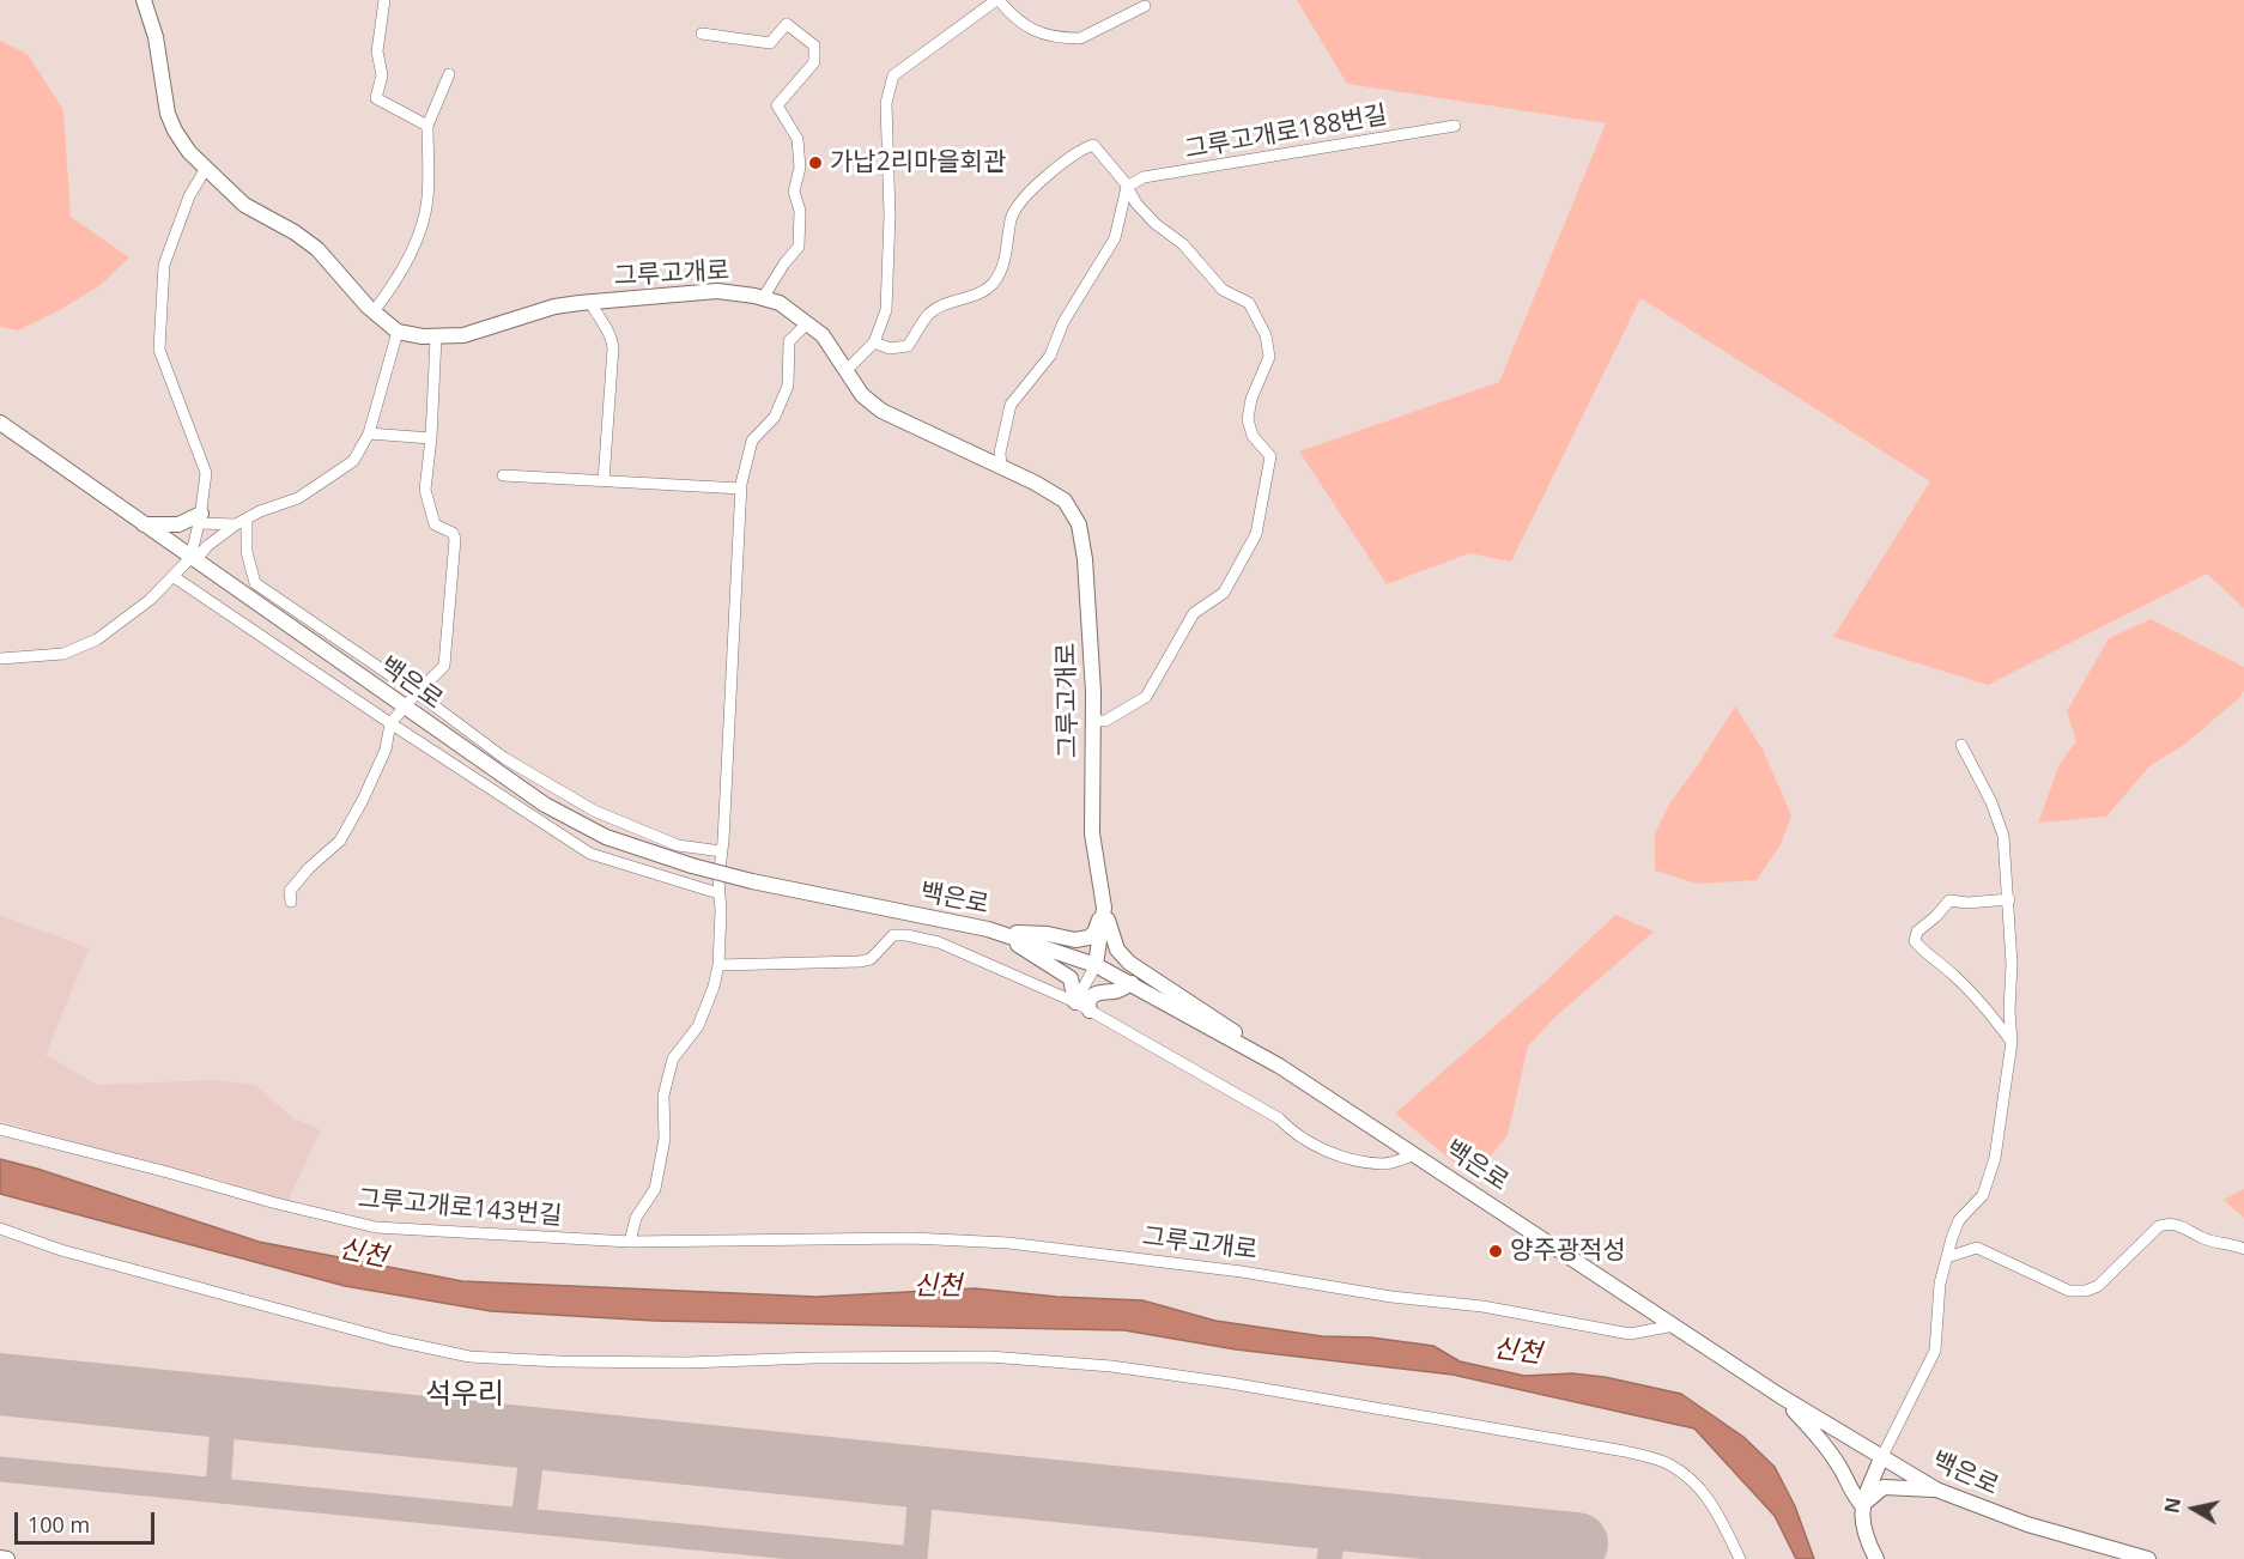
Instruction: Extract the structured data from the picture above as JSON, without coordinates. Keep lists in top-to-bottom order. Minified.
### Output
{"streets":{"main road":["그루고개로","백은로"],"street":["그루고개로188번길","그루고개로143번길"]},"crossings":[["그루고개로","백은로"],["그루고개로","그루고개로143번길"]],"districts":["석우리"],"water":["신천"],"places":["가납2리마을회관","양주광적성"],"scale_bar":"100 m","north":"left"}
